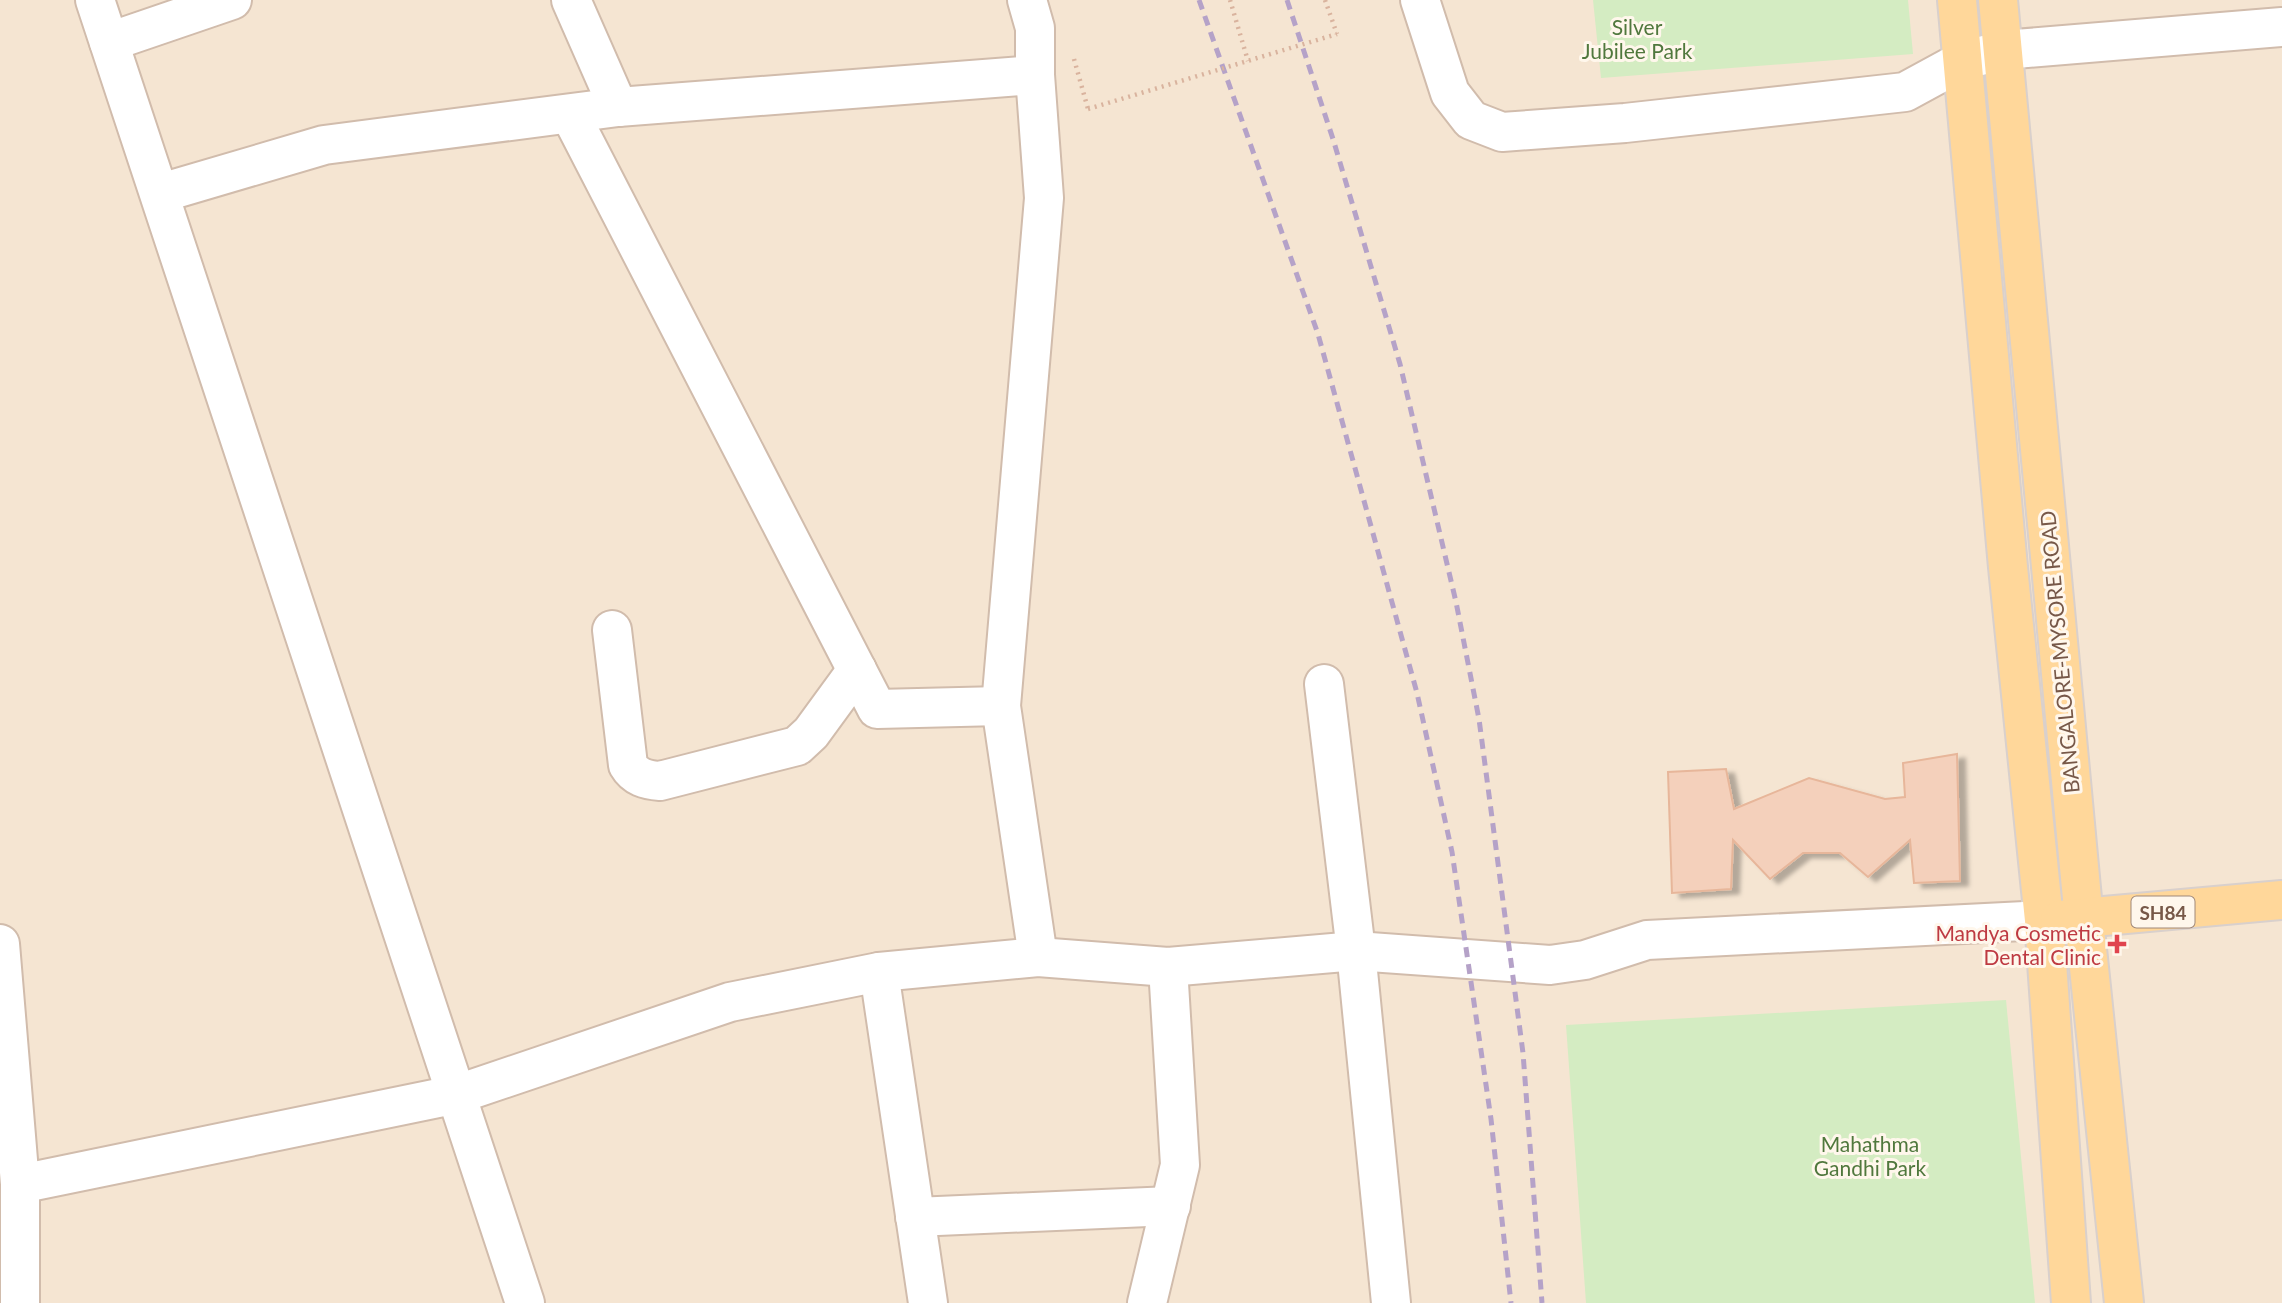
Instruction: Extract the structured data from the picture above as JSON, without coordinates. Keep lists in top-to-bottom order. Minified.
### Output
{"streets":{"main road":["BANGALORE-MYSORE ROAD","SH84"]},"crossings":[["BANGALORE-MYSORE ROAD","SH84"]],"parks":["Silver Jubilee Park","Mahathma Gandhi Park"],"places":{"health":["Mandya Cosmetic Dental Clinic"]}}
